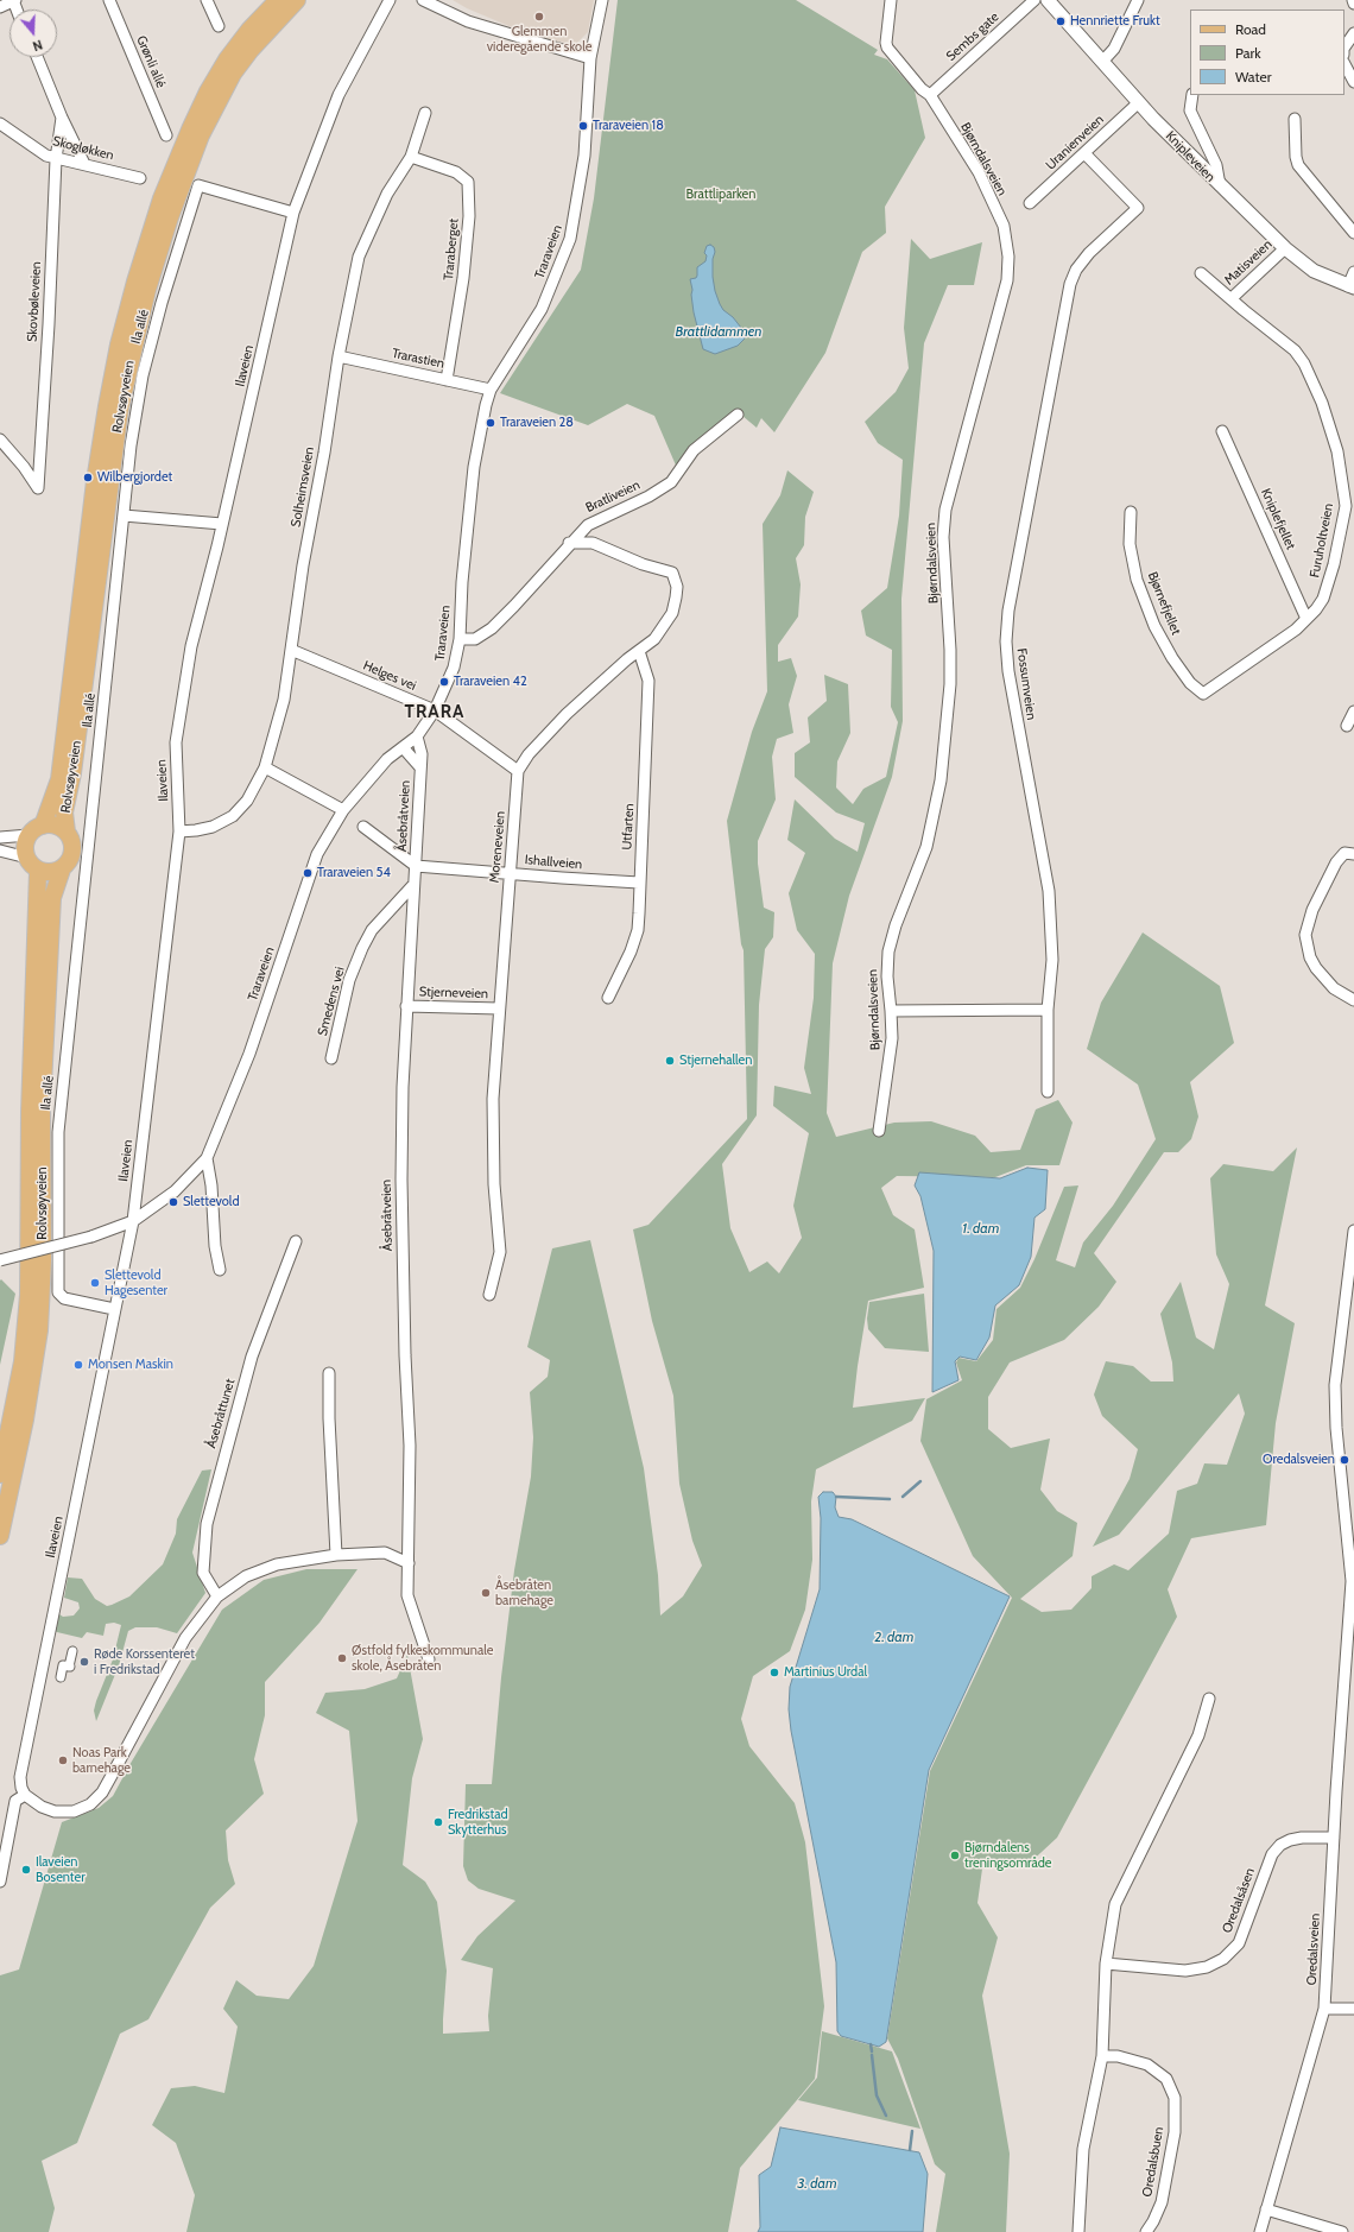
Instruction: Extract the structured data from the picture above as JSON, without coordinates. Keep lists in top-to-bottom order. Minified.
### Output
{"streets":{"main road":["Rolvsøyveien"],"street":["Sembs gate","Grønli allé","Uranienveien","Skogløkken","Knipleveien","Bjørndalsveien","Traraberget","Traraveien","Matisveien","Skovbøleveien","Ila allé","Trarastien","Ilaveien","Solheimsveien","Bratliveien","Kniplefjellet","Furuholtveien","Bjørnefjellet","Helges vei","Fossumveien","Åsebråtveien","Utfarten","Moreneveien","Ishallveien","Stjerneveien","Smedens vei","Åsebråttunet","Oredalsåsen","Oredalsveien","Oredalsbuen"]},"crossings":[["Sembs gate","Bjørndalsveien"],["Uranienveien","Knipleveien"],["Uranienveien","Fossumveien"],["Skogløkken","Skovbøleveien"],["Knipleveien","Matisveien"],["Traraberget","Trarastien"],["Traraberget","Solheimsveien"],["Traraveien","Trarastien"],["Traraveien","Ilaveien"],["Traraveien","Bratliveien"],["Traraveien","Helges vei"],["Traraveien","Åsebråtveien"],["Matisveien","Furuholtveien"],["Ila allé","Ilaveien"],["Trarastien","Solheimsveien"],["Ilaveien","Solheimsveien"],["Solheimsveien","Helges vei"],["Kniplefjellet","Furuholtveien"],["Furuholtveien","Bjørnefjellet"],["Helges vei","Moreneveien"],["Åsebråtveien","Ishallveien"],["Åsebråtveien","Stjerneveien"],["Åsebråtveien","Smedens vei"],["Utfarten","Ishallveien"],["Moreneveien","Ishallveien"],["Moreneveien","Stjerneveien"],["Oredalsåsen","Oredalsveien"]],"districts":["TRARA"],"water":["Brattlidammen","1. dam","2. dam","3. dam"],"parks":["Brattliparken"],"places":["Glemmen videregående skole","Hennriette Frukt","Traraveien 18","Traraveien 28","Wilbergjordet","Traraveien 42","Traraveien 54","Stjernehallen","Slettevold","Slettevold Hagesenter","Monsen Maskin","Oredalsveien","Åsebråten barnehage","Østfold fylkeskommunale skole, Åsebråten","Røde Korssenteret i Fredrikstad","Martinius Urdal","Noas Park barnehage","Fredrikstad Skytterhus","Bjørndalens treningsområde","Ilaveien Bosenter"],"legend":["Road","Park","Water"],"north":"bottom"}
